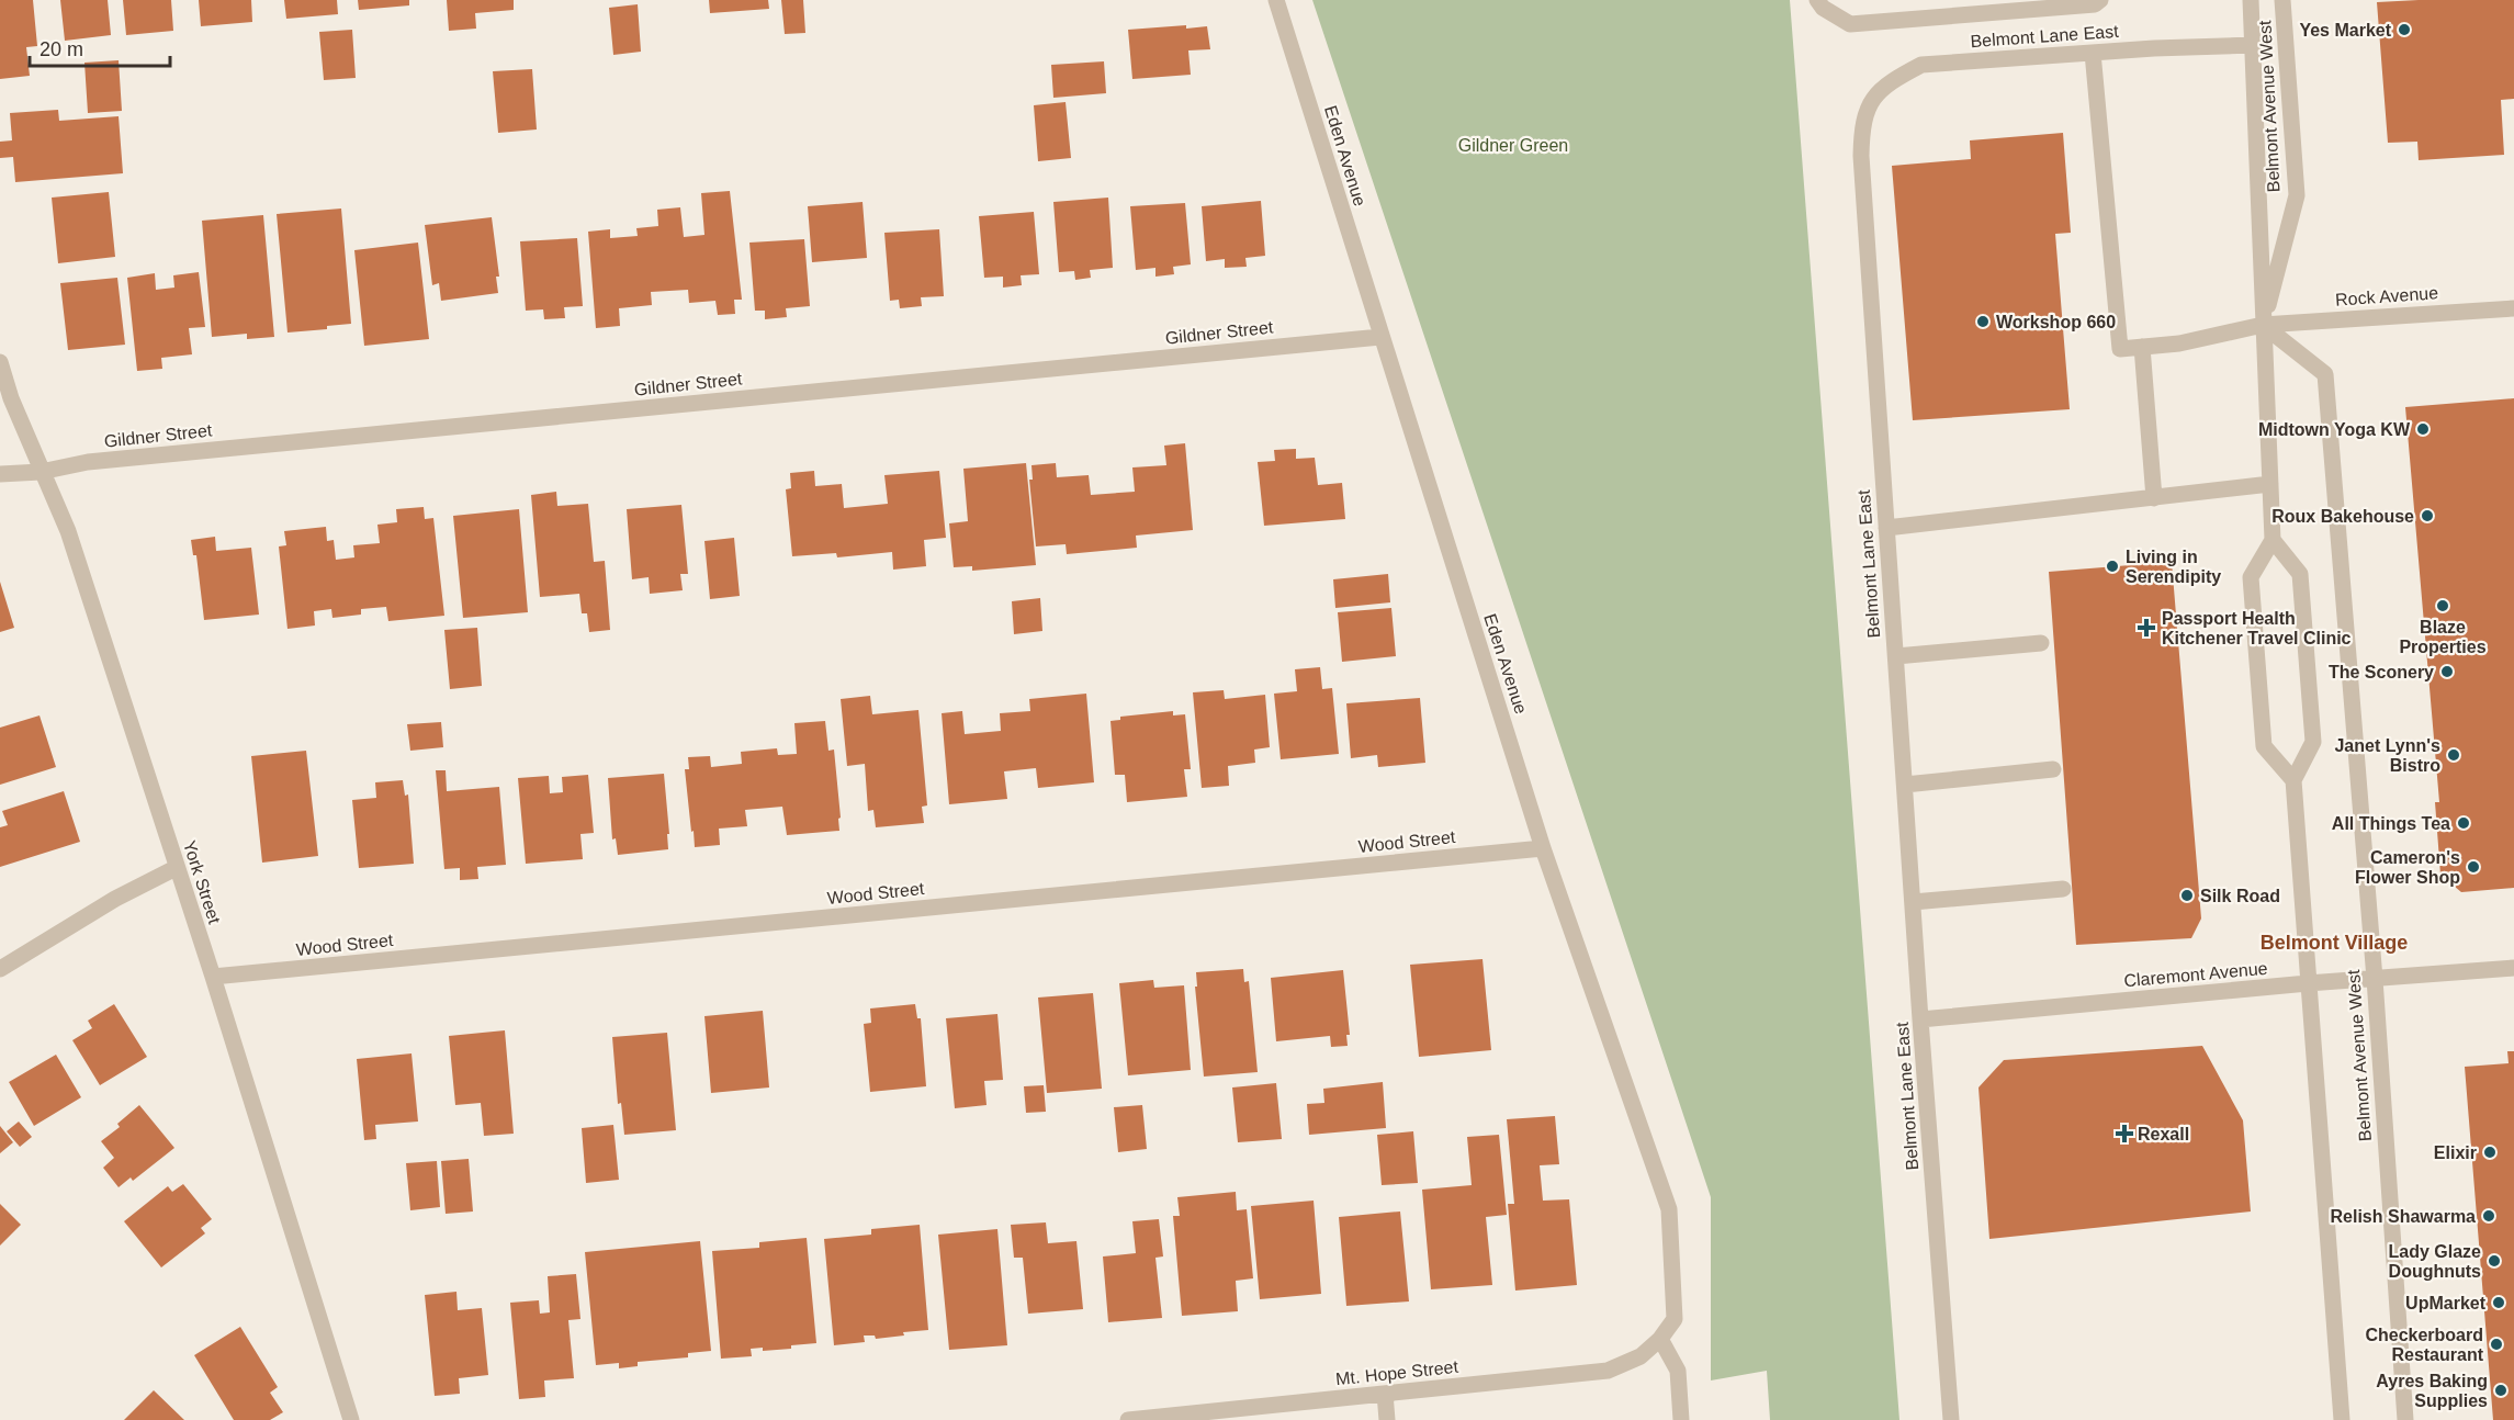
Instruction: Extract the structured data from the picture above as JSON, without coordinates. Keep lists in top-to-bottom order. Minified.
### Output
{"streets":{"street":["Belmont Lane East","Belmont Avenue West","Eden Avenue","Rock Avenue","Gildner Street","Wood Street","York Street","Claremont Avenue","Mt. Hope Street"]},"crossings":[["Belmont Lane East","Belmont Avenue West"],["Belmont Lane East","Claremont Avenue"],["Belmont Avenue West","Rock Avenue"],["Belmont Avenue West","Claremont Avenue"],["Eden Avenue","Gildner Street"],["Eden Avenue","Wood Street"],["Eden Avenue","Mt. Hope Street"],["Gildner Street","York Street"],["Wood Street","York Street"]],"districts":["Belmont Village"],"parks":["Gildner Green"],"places":{"other":["Yes Market","Workshop 660","Midtown Yoga KW","Roux Bakehouse","Living in Serendipity","Blaze Properties","The Sconery","Janet Lynn's Bistro","All Things Tea","Cameron's Flower Shop","Silk Road","Elixir","Relish Shawarma","Lady Glaze Doughnuts","UpMarket","Checkerboard Restaurant","Ayres Baking Supplies"],"health":["Passport Health Kitchener Travel Clinic","Rexall"]},"scale_bar":"20 m"}
